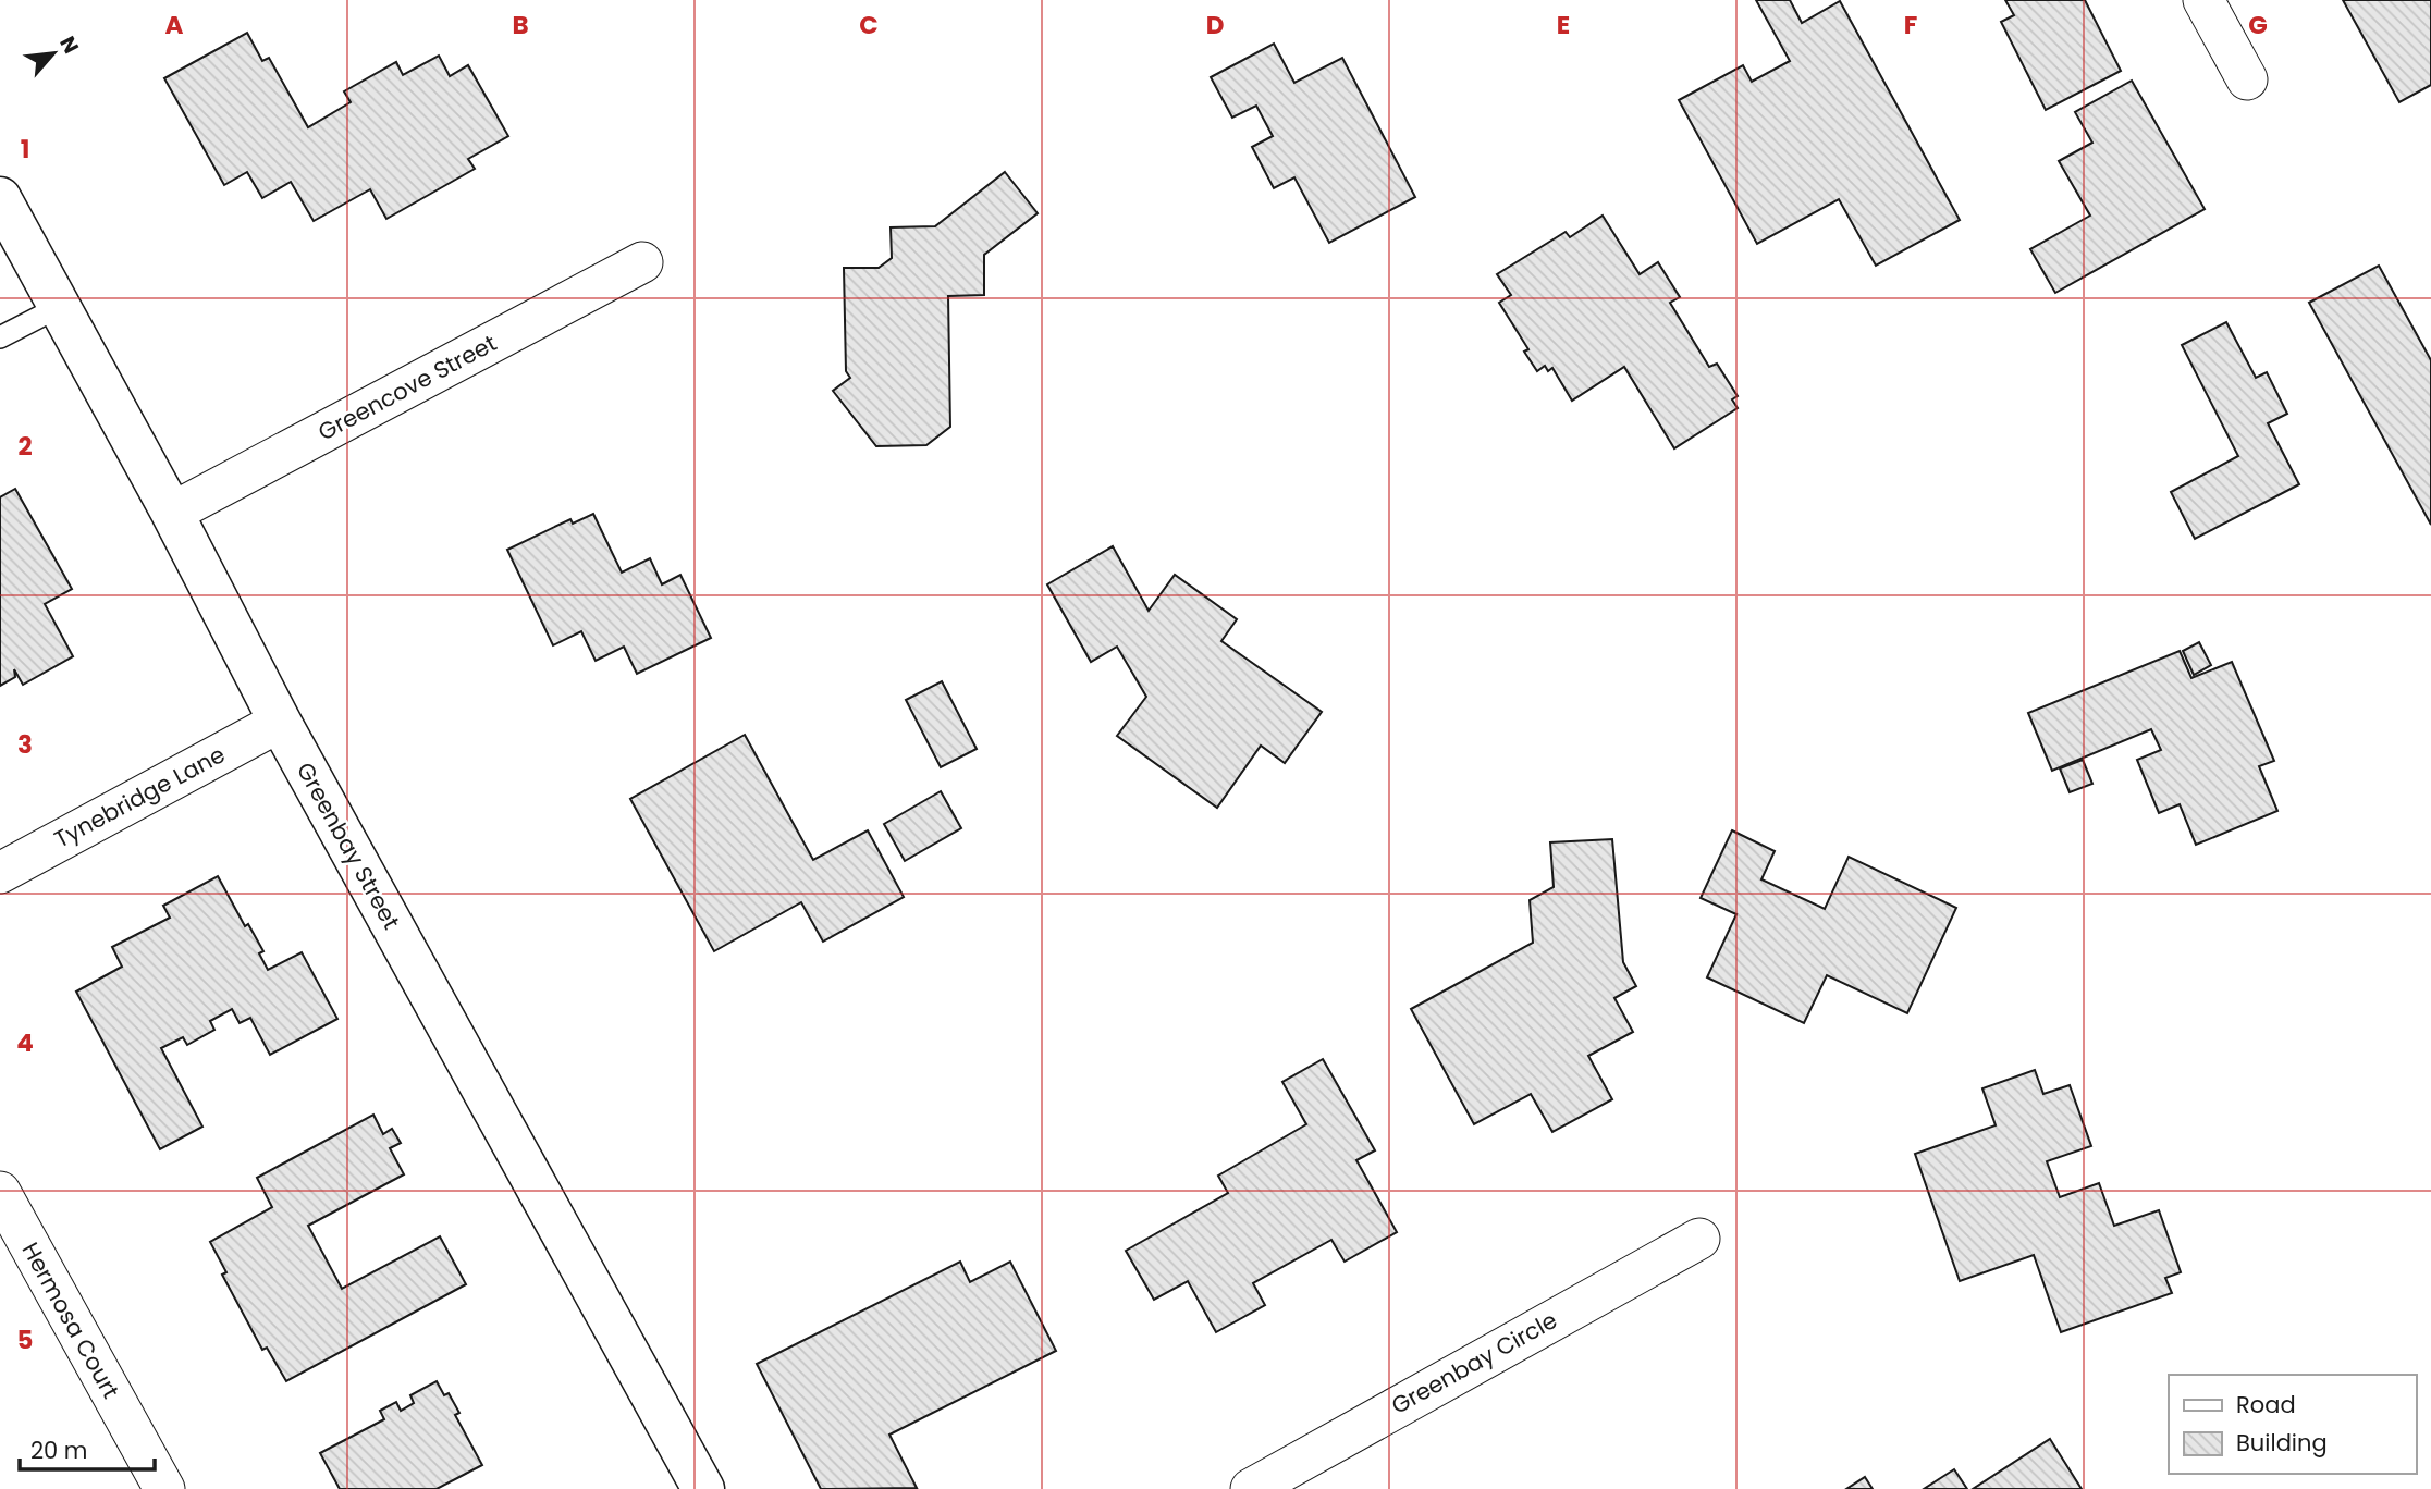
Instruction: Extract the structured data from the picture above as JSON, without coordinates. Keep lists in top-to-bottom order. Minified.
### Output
{"streets":{"street":["Greencove Street","Tynebridge Lane","Greenbay Street","Hermosa Court","Greenbay Circle"]},"crossings":[["Greencove Street","Greenbay Street"],["Tynebridge Lane","Greenbay Street"]],"legend":["Road","Building"],"scale_bar":"20 m","north":"top right","grid":{"columns":["A","B","C","D","E","F","G"],"rows":["1","2","3","4","5"]}}
